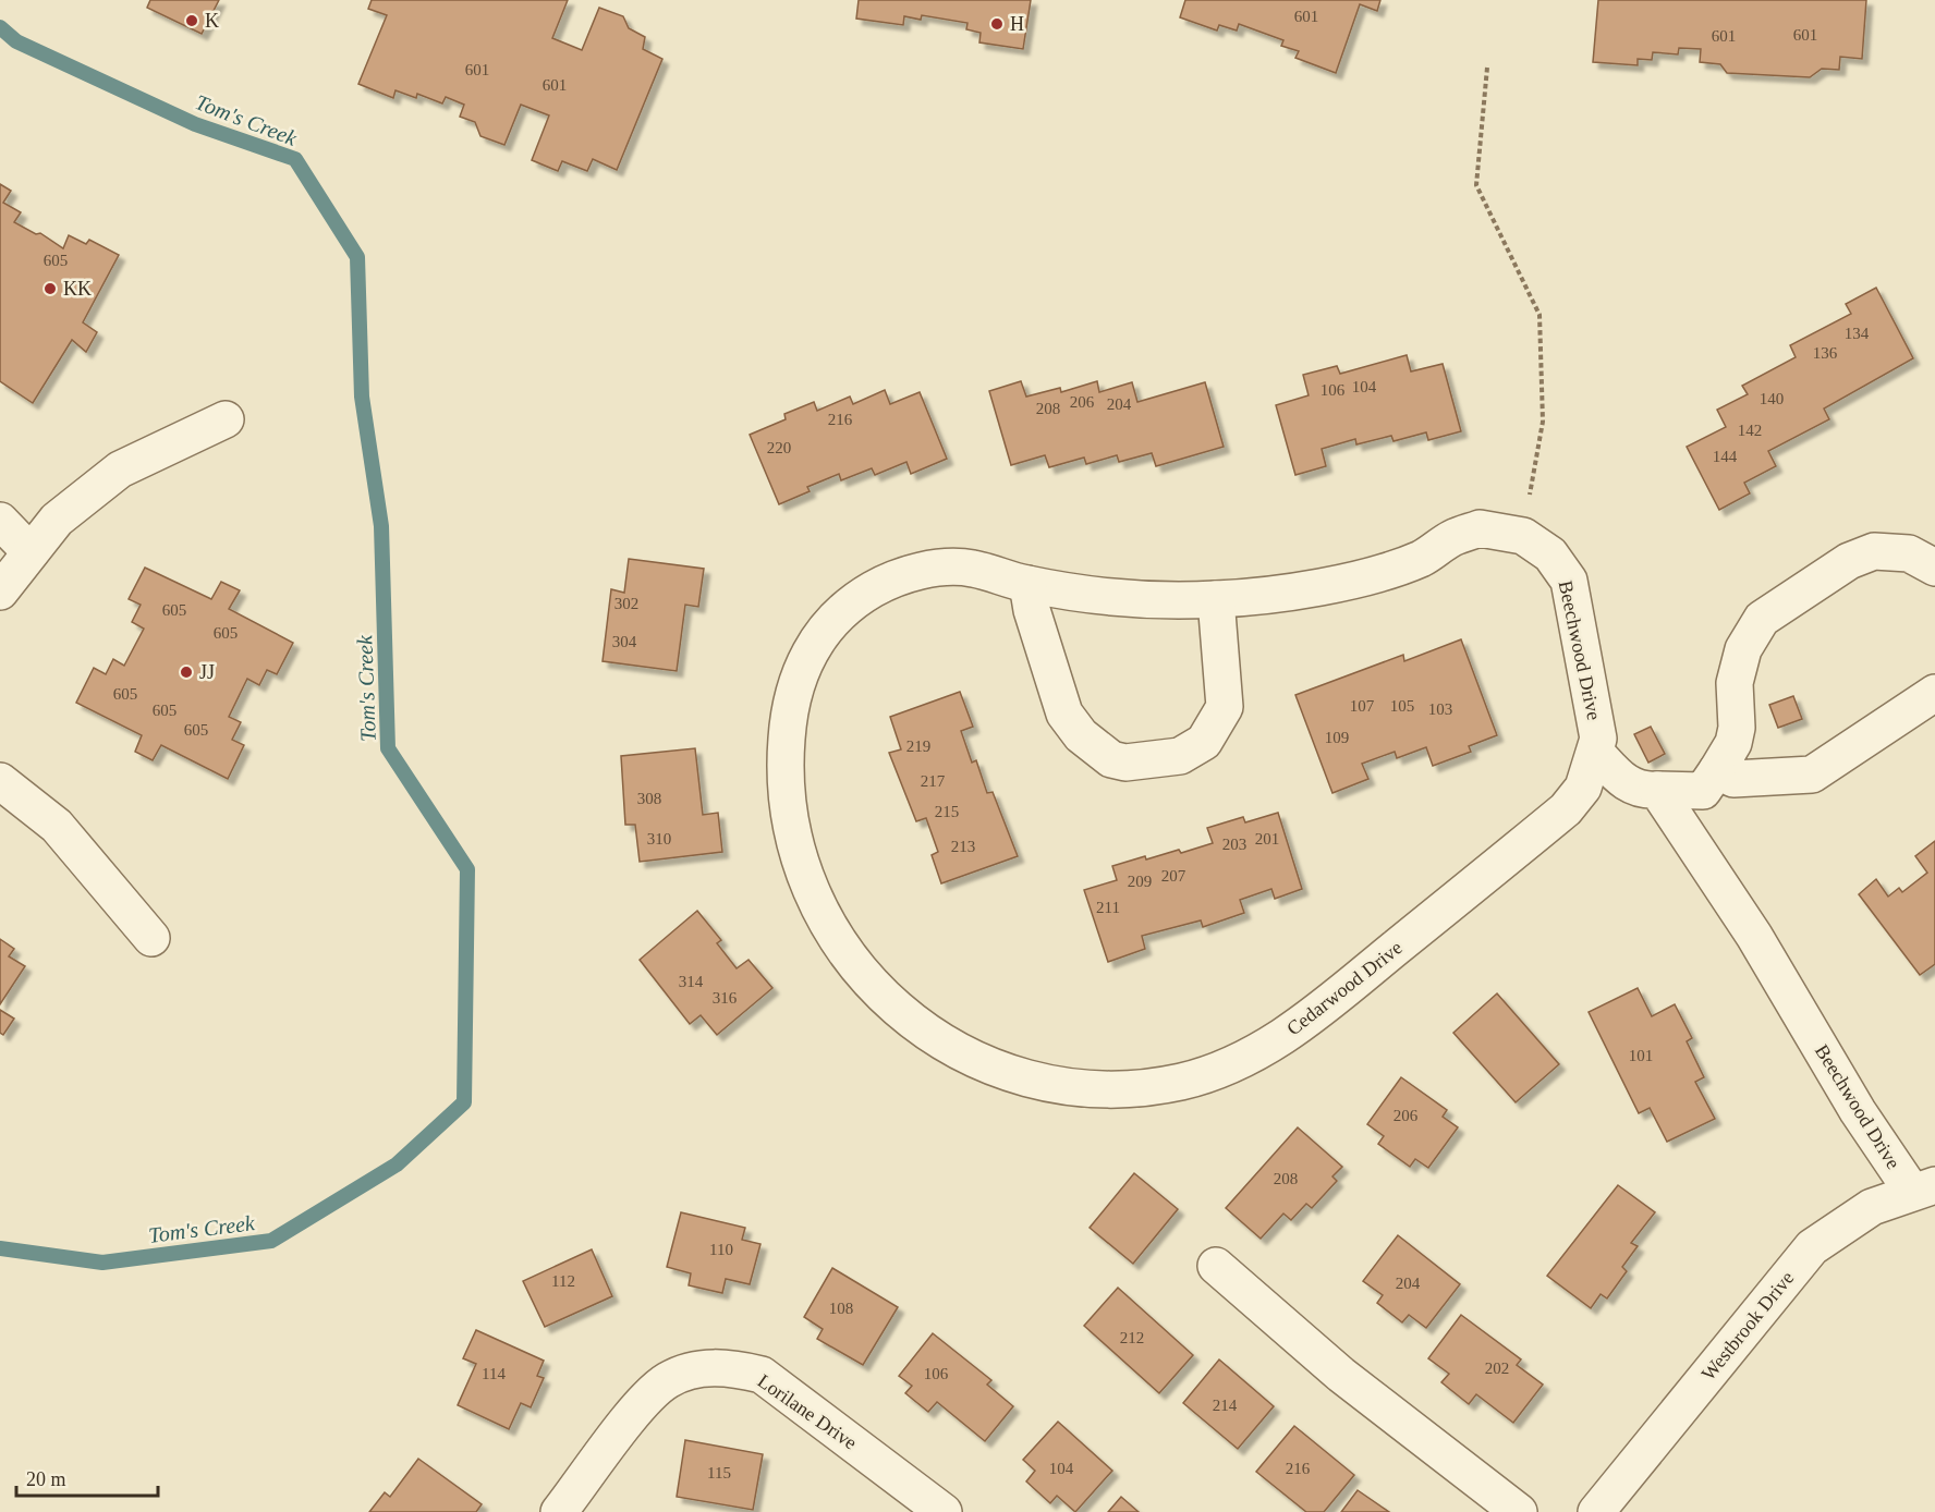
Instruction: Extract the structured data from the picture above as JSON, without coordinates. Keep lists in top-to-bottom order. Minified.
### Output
{"streets":{"street":["Beechwood Drive","Cedarwood Drive","Westbrook Drive","Lorilane Drive"]},"crossings":[["Beechwood Drive","Cedarwood Drive"],["Beechwood Drive","Westbrook Drive"]],"water":["Tom's Creek"],"places":["K","H","KK","JJ"],"house_numbers":["601","601","601","601","601","605","134","136","104","106","140","206","204","208","216","142","220","144","302","605","605","304","605","107","105","103","605","605","109","219","217","308","215","310","201","203","213","207","209","211","314","316","101","206","208","110","112","204","108","212","202","114","106","214","104","216","115"],"scale_bar":"20 m"}
